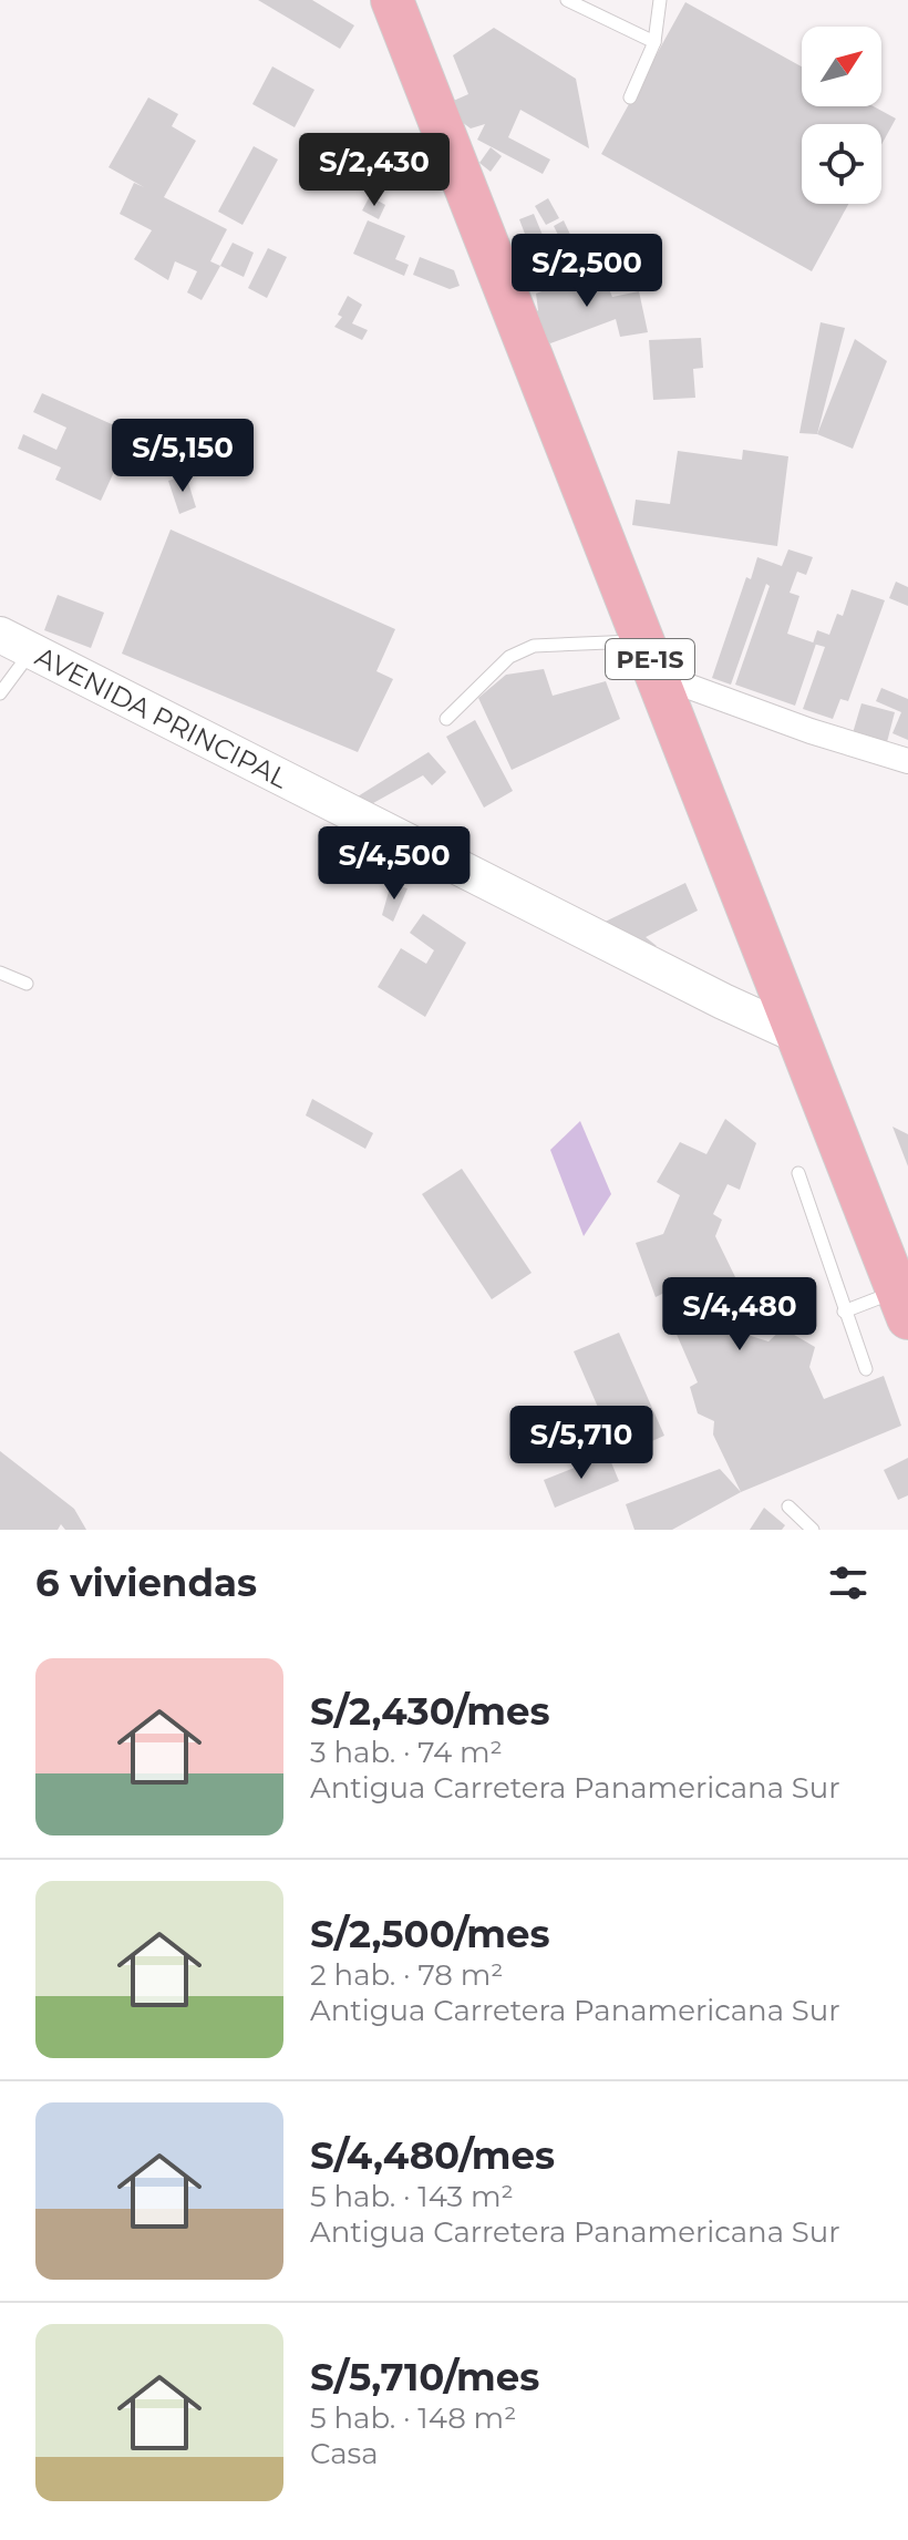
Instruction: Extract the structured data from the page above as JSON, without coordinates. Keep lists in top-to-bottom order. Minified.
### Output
{"streets":{"highway":["PE-1S"],"main road":["AVENIDA PRINCIPAL"]},"crossings":[["PE-1S","AVENIDA PRINCIPAL"]],"north":"top right","page":{"price":["S/2,430","S/2,500","S/5,150","S/4,500","S/4,480","S/5,710"],"heading":"6 viviendas","list":[{"name":"S/2,430/mes","note":"3 hab. · 74 m² · Antigua Carretera Panamericana Sur"},{"name":"S/2,500/mes","note":"2 hab. · 78 m² · Antigua Carretera Panamericana Sur"},{"name":"S/4,480/mes","note":"5 hab. · 143 m² · Antigua Carretera Panamericana Sur"},{"name":"S/5,710/mes","note":"5 hab. · 148 m² · Casa"}]}}
